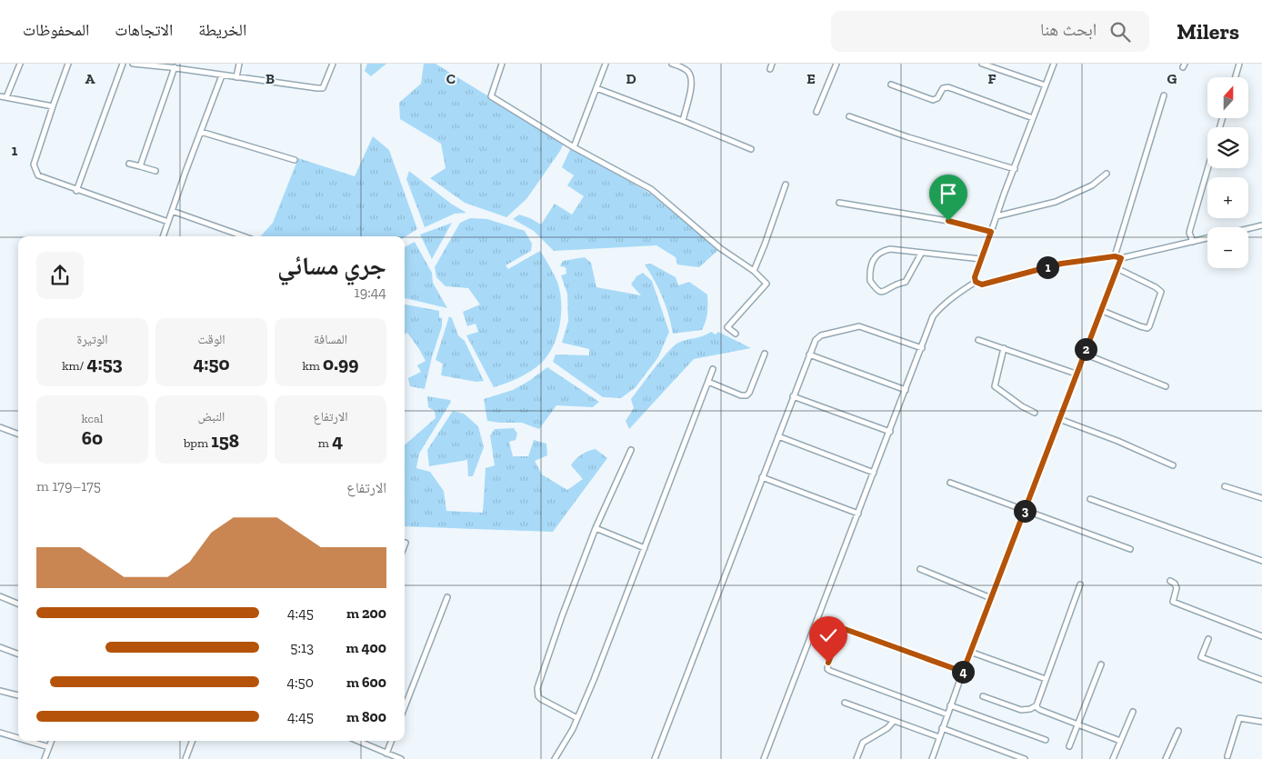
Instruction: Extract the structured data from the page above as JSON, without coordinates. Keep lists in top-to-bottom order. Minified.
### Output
{"north":"top","page":{"header":"Milers","search":"ابحث هنا","nav":["الخريطة","الاتجاهات","المحفوظات"],"map_buttons":["+","−"],"heading":["جري مسائي","19:44"],"pins":["1","2","3","4"],"stats":[["المسافة","0.99 km"],["الوقت","4:50"],["الوتيرة","4:53 /km"],["الارتفاع","4 m"],["النبض","158 bpm"],["kcal","60"]],"chart":["الارتفاع","175–179 m"],"list":[{"name":"200 m","note":"4:45"},{"name":"400 m","note":"5:13"},{"name":"600 m","note":"4:50"},{"name":"800 m","note":"4:45"}]},"grid":{"columns":["A","B","C","D","E","F","G"],"rows":["1"]}}
